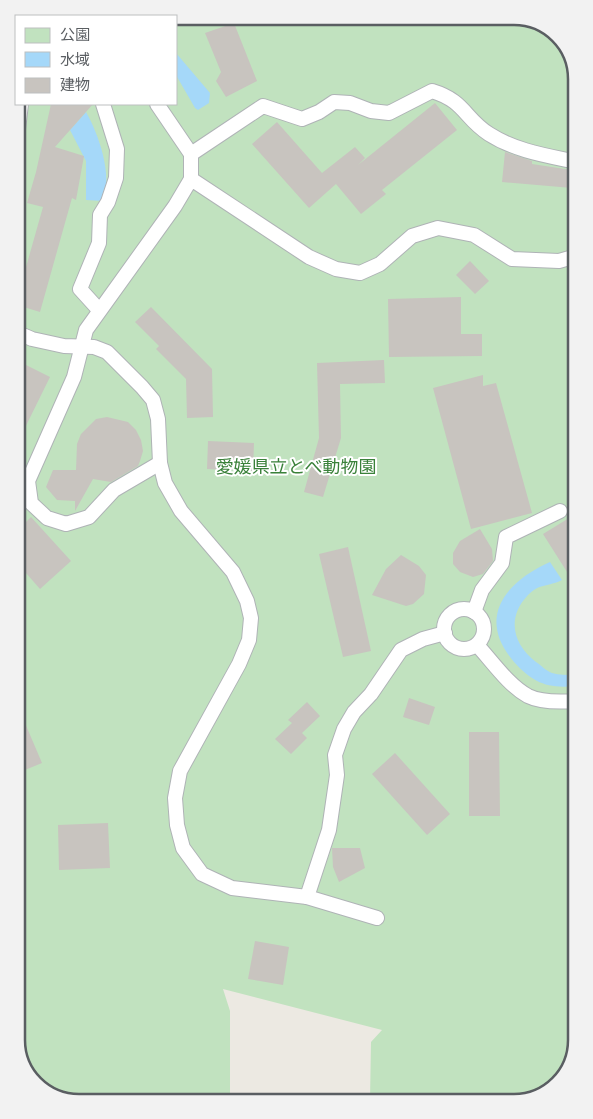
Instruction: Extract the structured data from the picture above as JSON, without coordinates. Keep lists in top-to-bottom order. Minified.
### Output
{"parks":["愛媛県立とべ動物園"],"legend":["公園","水域","建物"]}
